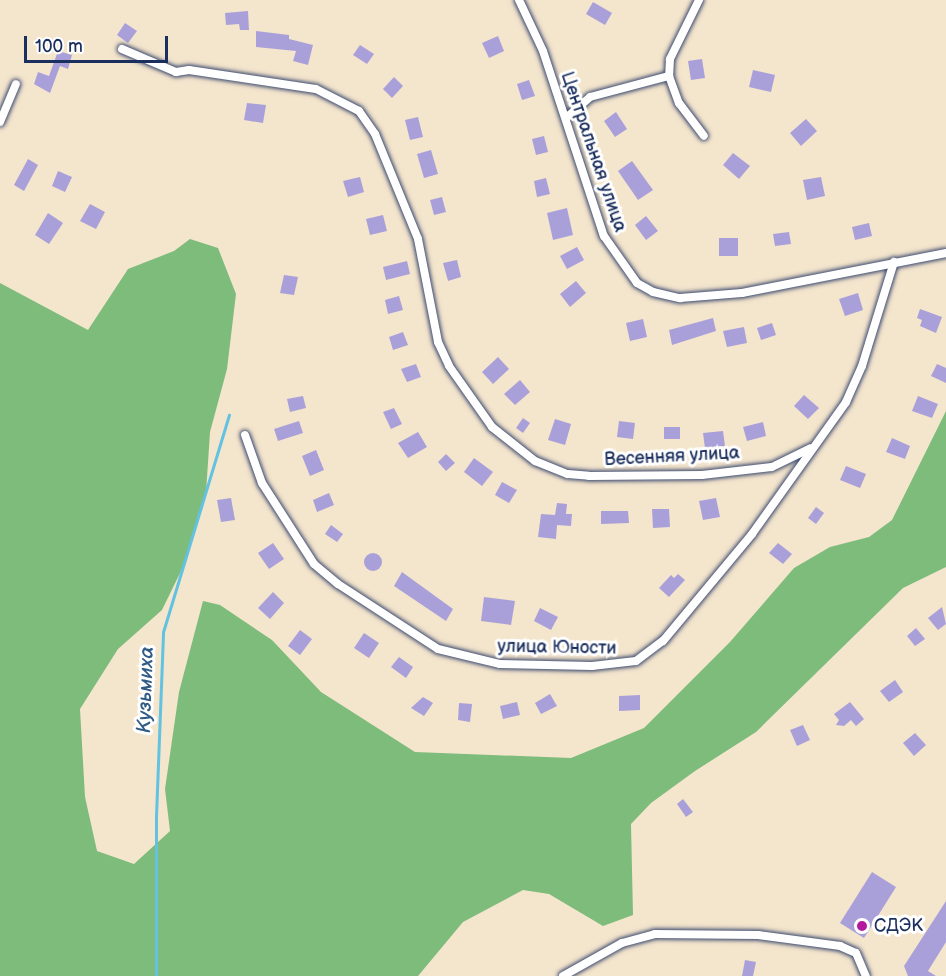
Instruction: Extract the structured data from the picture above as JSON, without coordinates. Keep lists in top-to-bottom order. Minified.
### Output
{"streets":{"street":["Центральная улица","Весенняя улица","улица Юности"]},"crossings":[["Центральная улица","улица Юности"],["Весенняя улица","улица Юности"]],"water":["Кузьмиха"],"places":["СДЭК"],"scale_bar":"100 m"}
